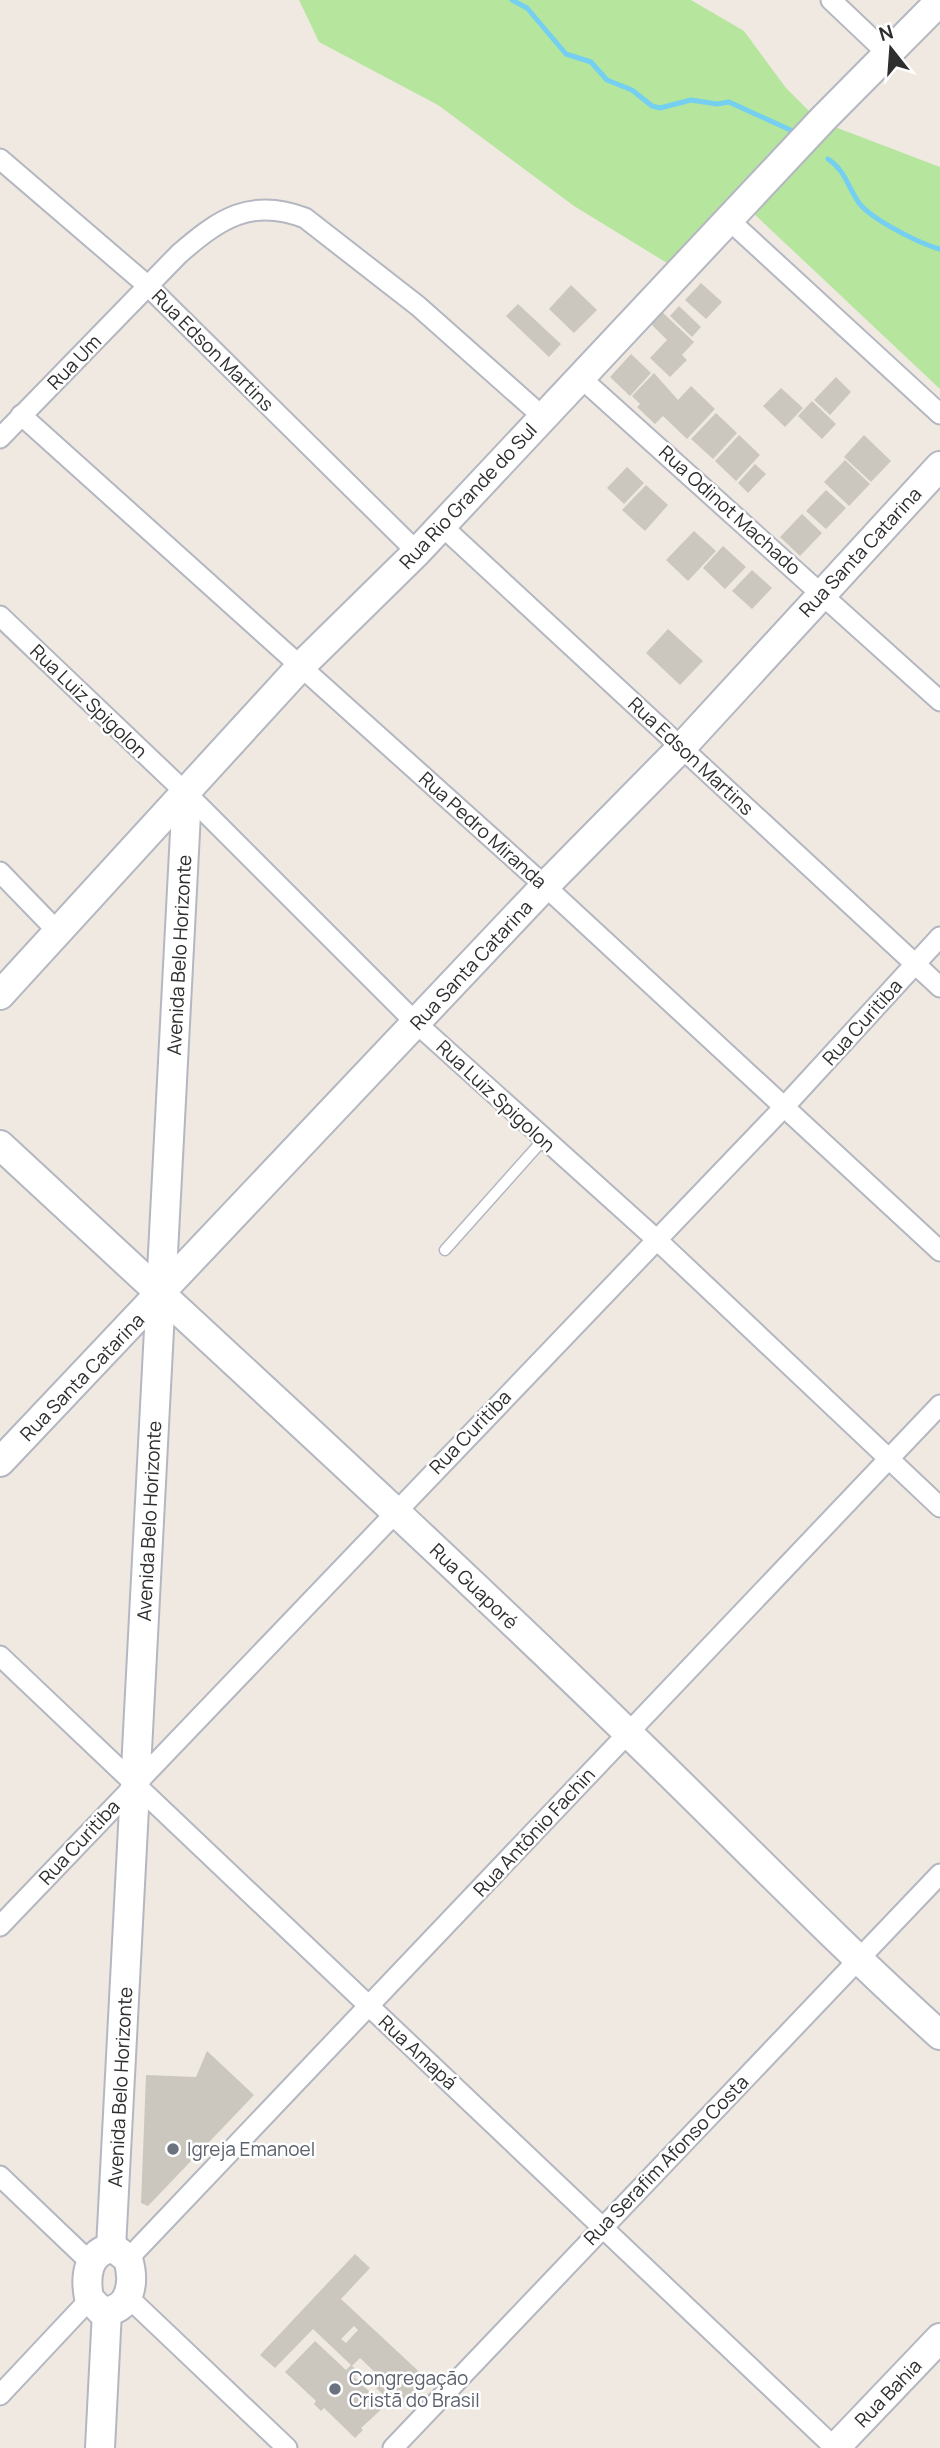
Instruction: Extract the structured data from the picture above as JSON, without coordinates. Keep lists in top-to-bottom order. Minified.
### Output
{"streets":{"street":["Rua Edson Martins","Rua Um","Rua Rio Grande do Sul","Rua Odinot Machado","Rua Santa Catarina","Rua Luiz Spigolon","Rua Pedro Miranda","Avenida Belo Horizonte","Rua Curitiba","Rua Guaporé","Rua Antônio Fachin","Rua Amapá","Rua Serafim Afonso Costa","Rua Bahia"]},"crossings":[["Rua Edson Martins","Rua Um"],["Rua Edson Martins","Rua Rio Grande do Sul"],["Rua Edson Martins","Rua Santa Catarina"],["Rua Edson Martins","Rua Curitiba"],["Rua Um","Rua Rio Grande do Sul"],["Rua Um","Rua Pedro Miranda"],["Rua Rio Grande do Sul","Rua Odinot Machado"],["Rua Rio Grande do Sul","Rua Luiz Spigolon"],["Rua Rio Grande do Sul","Rua Pedro Miranda"],["Rua Rio Grande do Sul","Avenida Belo Horizonte"],["Rua Odinot Machado","Rua Santa Catarina"],["Rua Santa Catarina","Rua Luiz Spigolon"],["Rua Santa Catarina","Rua Pedro Miranda"],["Rua Santa Catarina","Avenida Belo Horizonte"],["Rua Santa Catarina","Rua Guaporé"],["Rua Luiz Spigolon","Avenida Belo Horizonte"],["Rua Luiz Spigolon","Rua Curitiba"],["Rua Luiz Spigolon","Rua Antônio Fachin"],["Rua Pedro Miranda","Rua Curitiba"],["Avenida Belo Horizonte","Rua Curitiba"],["Avenida Belo Horizonte","Rua Guaporé"],["Avenida Belo Horizonte","Rua Antônio Fachin"],["Avenida Belo Horizonte","Rua Amapá"],["Rua Curitiba","Rua Guaporé"],["Rua Curitiba","Rua Amapá"],["Rua Guaporé","Rua Antônio Fachin"],["Rua Guaporé","Rua Serafim Afonso Costa"],["Rua Antônio Fachin","Rua Amapá"],["Rua Amapá","Rua Serafim Afonso Costa"],["Rua Amapá","Rua Bahia"]],"places":["Igreja Emanoel","Congregação Cristã do Brasil"],"north":"top"}
